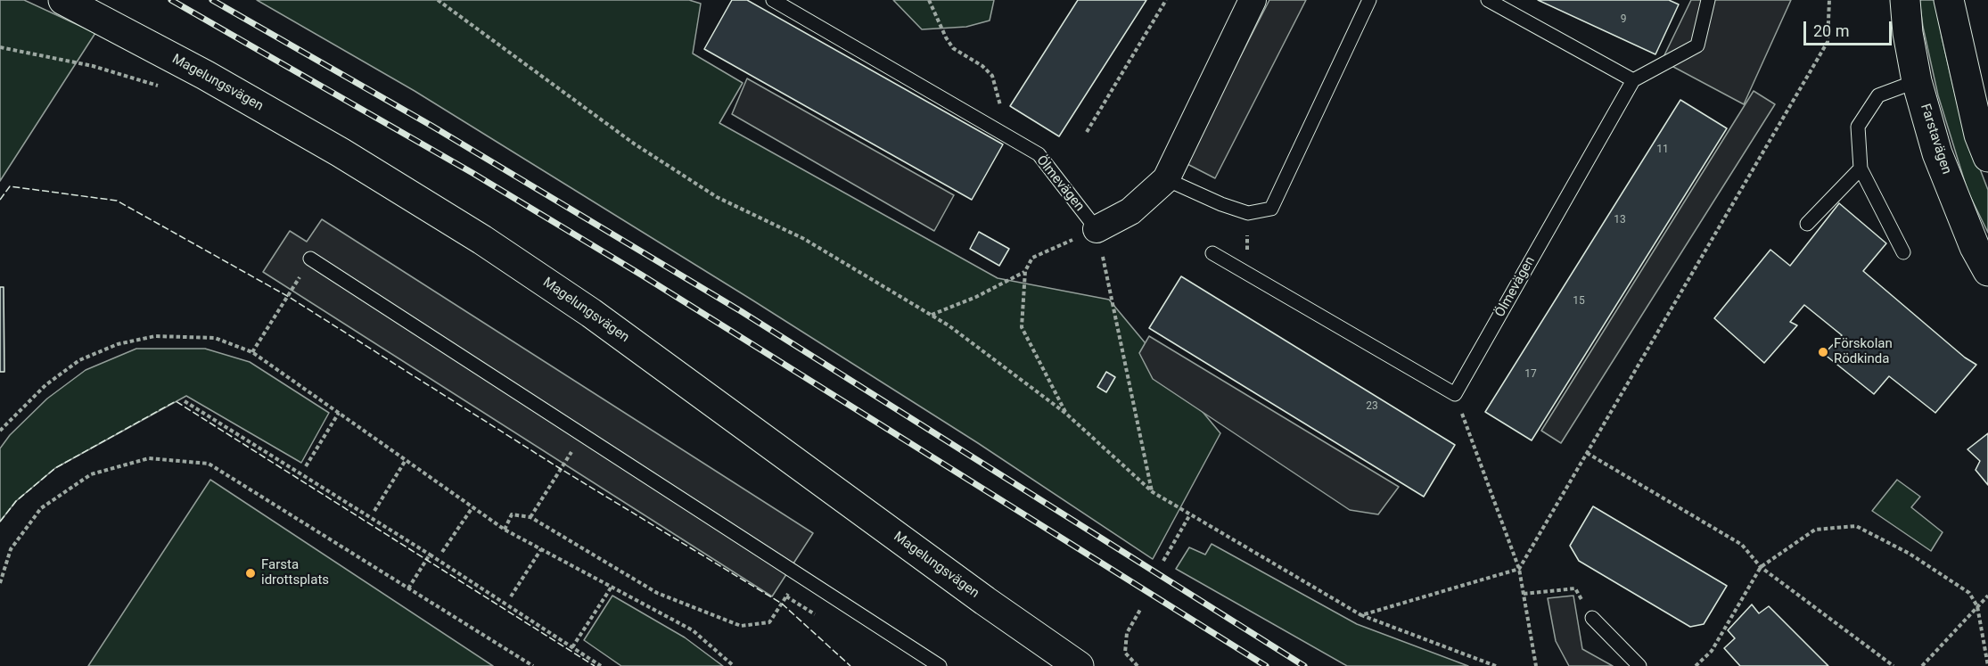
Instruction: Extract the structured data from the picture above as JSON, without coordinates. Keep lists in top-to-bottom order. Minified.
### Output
{"streets":{"main road":["Magelungsvägen","Farstavägen"],"lane":["Ölmevägen"]},"places":["Förskolan Rödkinda","Farsta idrottsplats"],"house_numbers":["9","11","13","15","17","23"],"scale_bar":"20 m"}
